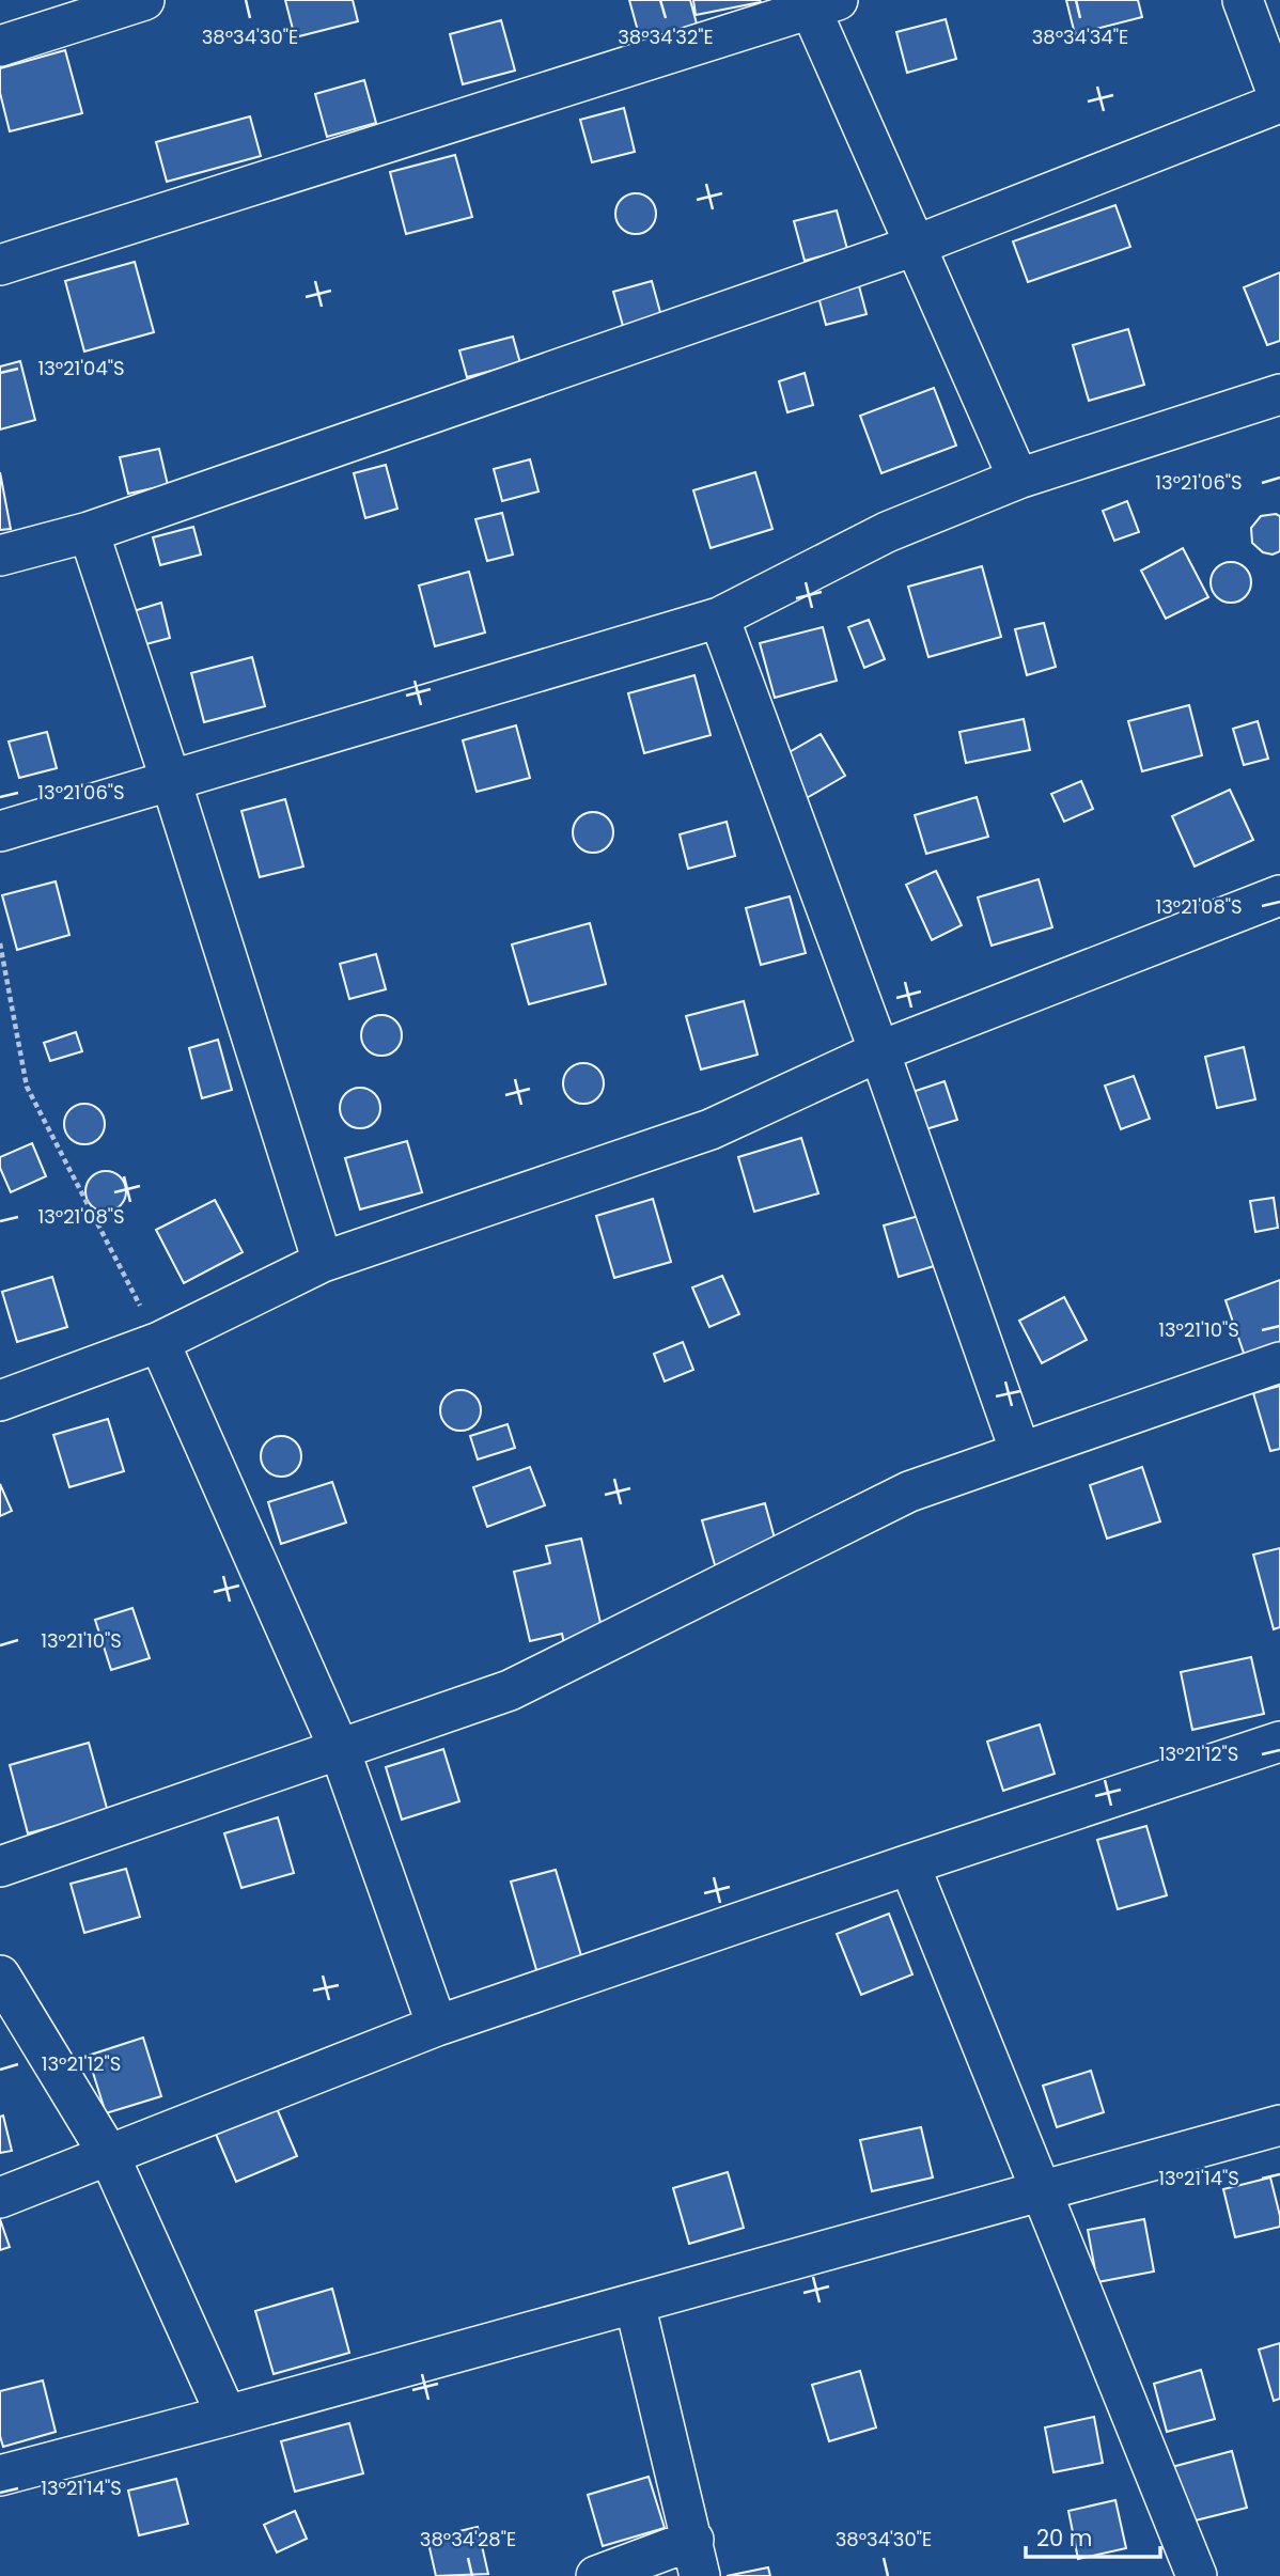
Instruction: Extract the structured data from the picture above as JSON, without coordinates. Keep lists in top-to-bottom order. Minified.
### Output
{"scale_bar":"20 m","coordinates":["38°34'32\"E","38°34'34\"E","38°34'30\"E","13°21'04\"S","13°21'06\"S","13°21'08\"S","13°21'10\"S","13°21'12\"S","13°21'14\"S","38°34'28\"E"]}
